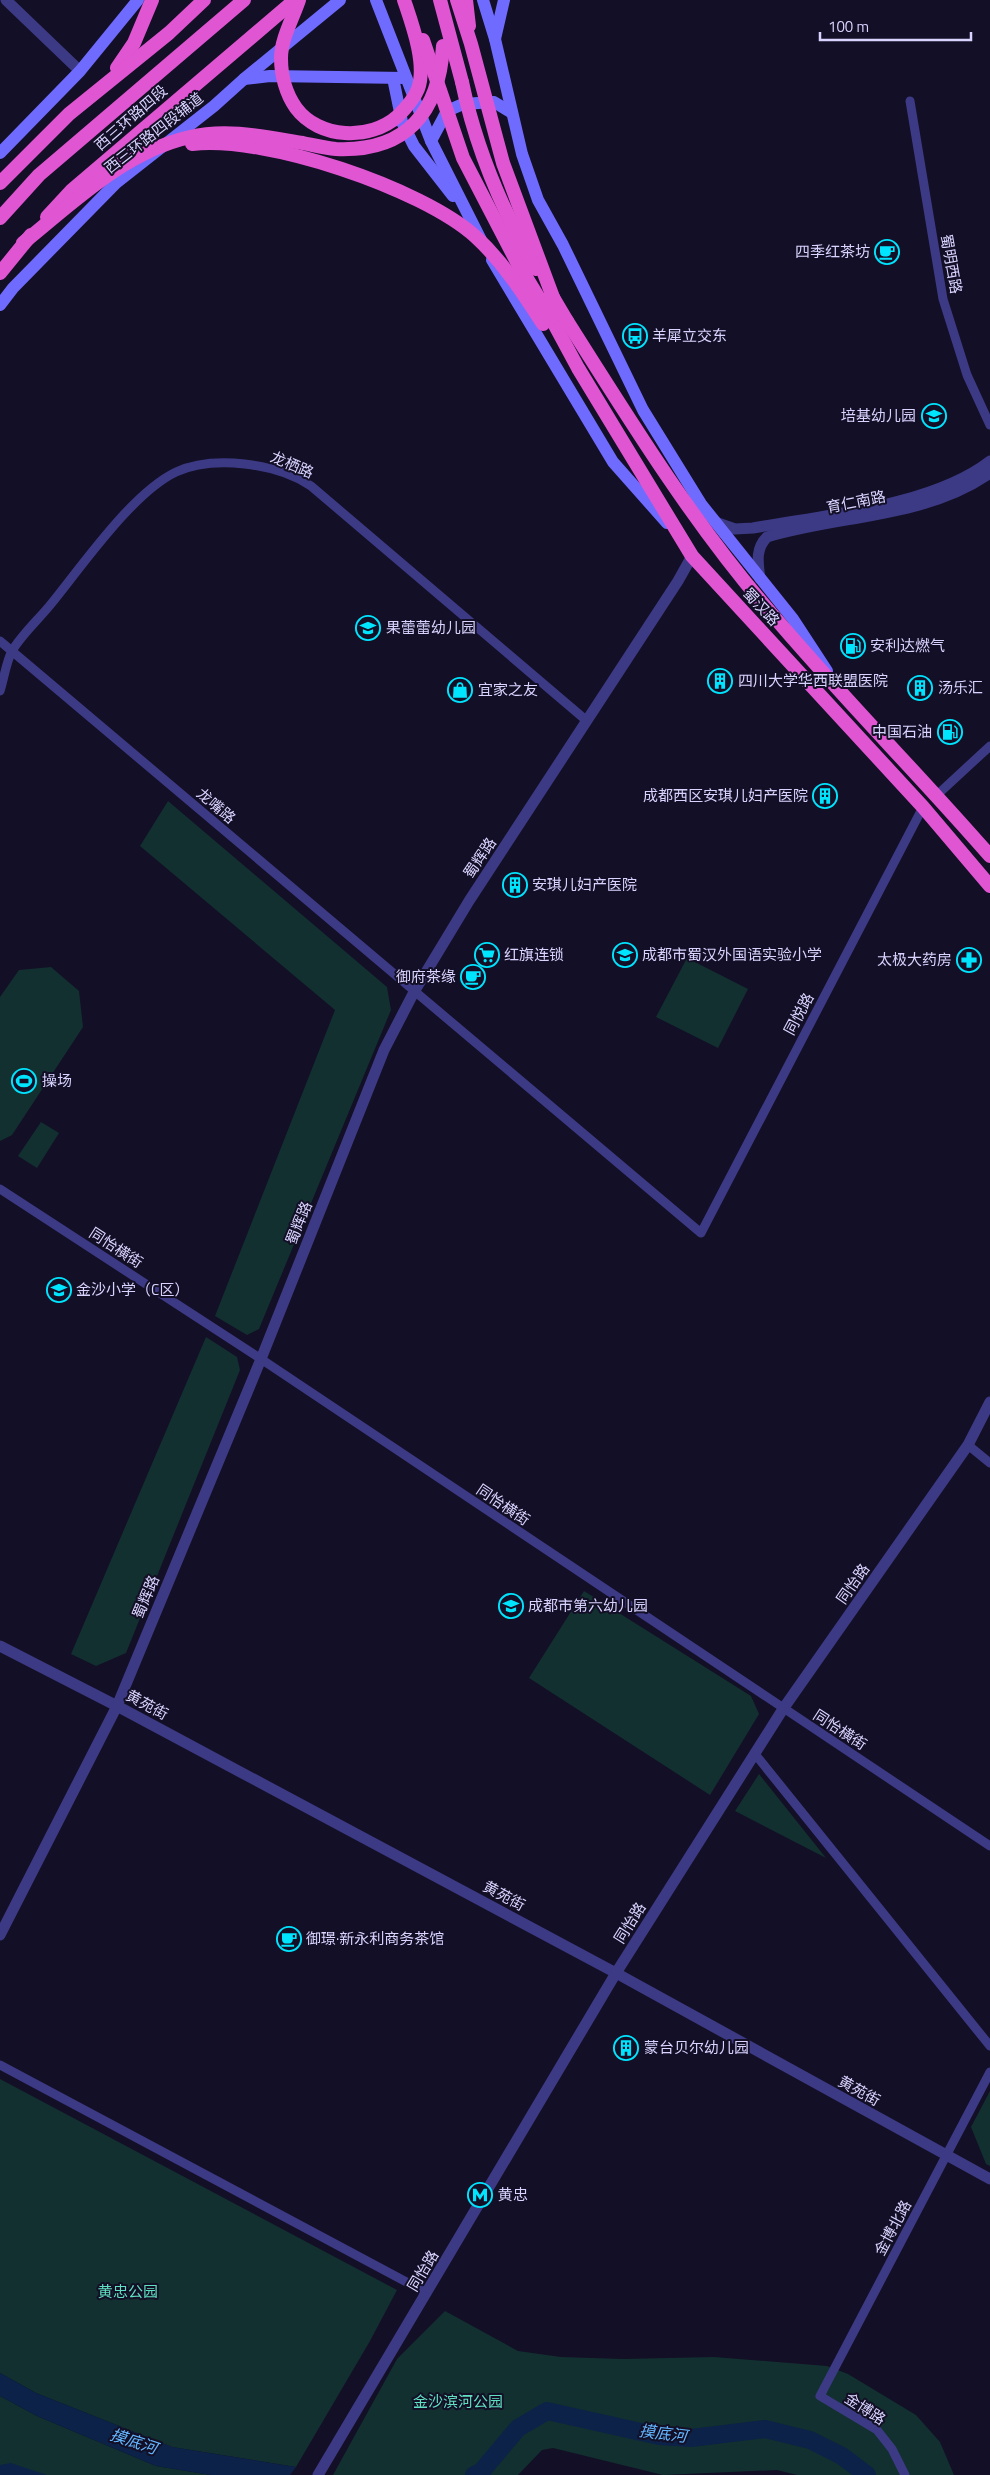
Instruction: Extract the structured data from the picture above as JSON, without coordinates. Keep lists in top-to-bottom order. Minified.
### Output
{"streets":{"highway":["西三环路四段","蜀汉路"],"main road":["西三环路四段辅道"],"street":["蜀明西路","龙栖路","育仁南路","龙嘴路","蜀辉路","同悦路","同怡横街","同怡路","黄苑街","金博北路","金博路"]},"crossings":[["龙栖路","龙嘴路"],["龙栖路","蜀辉路"],["蜀汉路","蜀辉路"],["蜀汉路","同悦路"],["龙嘴路","蜀辉路"],["龙嘴路","同悦路"],["蜀辉路","同怡横街"],["蜀辉路","黄苑街"],["同怡横街","同怡路"],["同怡路","黄苑街"],["黄苑街","金博北路"],["金博北路","金博路"]],"water":["摸底河"],"parks":["黄忠公园","金沙滨河公园"],"places":{"cafe":["四季红茶坊","御府茶缘","御璟·新永利商务茶馆"],"bus stop":["羊犀立交东"],"school or university":["培基幼儿园","果蕾蕾幼儿园","成都市蜀汉外国语实验小学","金沙小学（C区）","成都市第六幼儿园"],"fuel station":["安利达燃气","中国石油"],"building":["四川大学华西联盟医院","汤乐汇","成都西区安琪儿妇产医院","安琪儿妇产医院","蒙台贝尔幼儿园"],"shop":["宜家之友"],"supermarket":["红旗连锁"],"pharmacy":["太极大药房"],"sports":["操场"],"metro station":["黄忠"]},"scale_bar":"100 m"}
